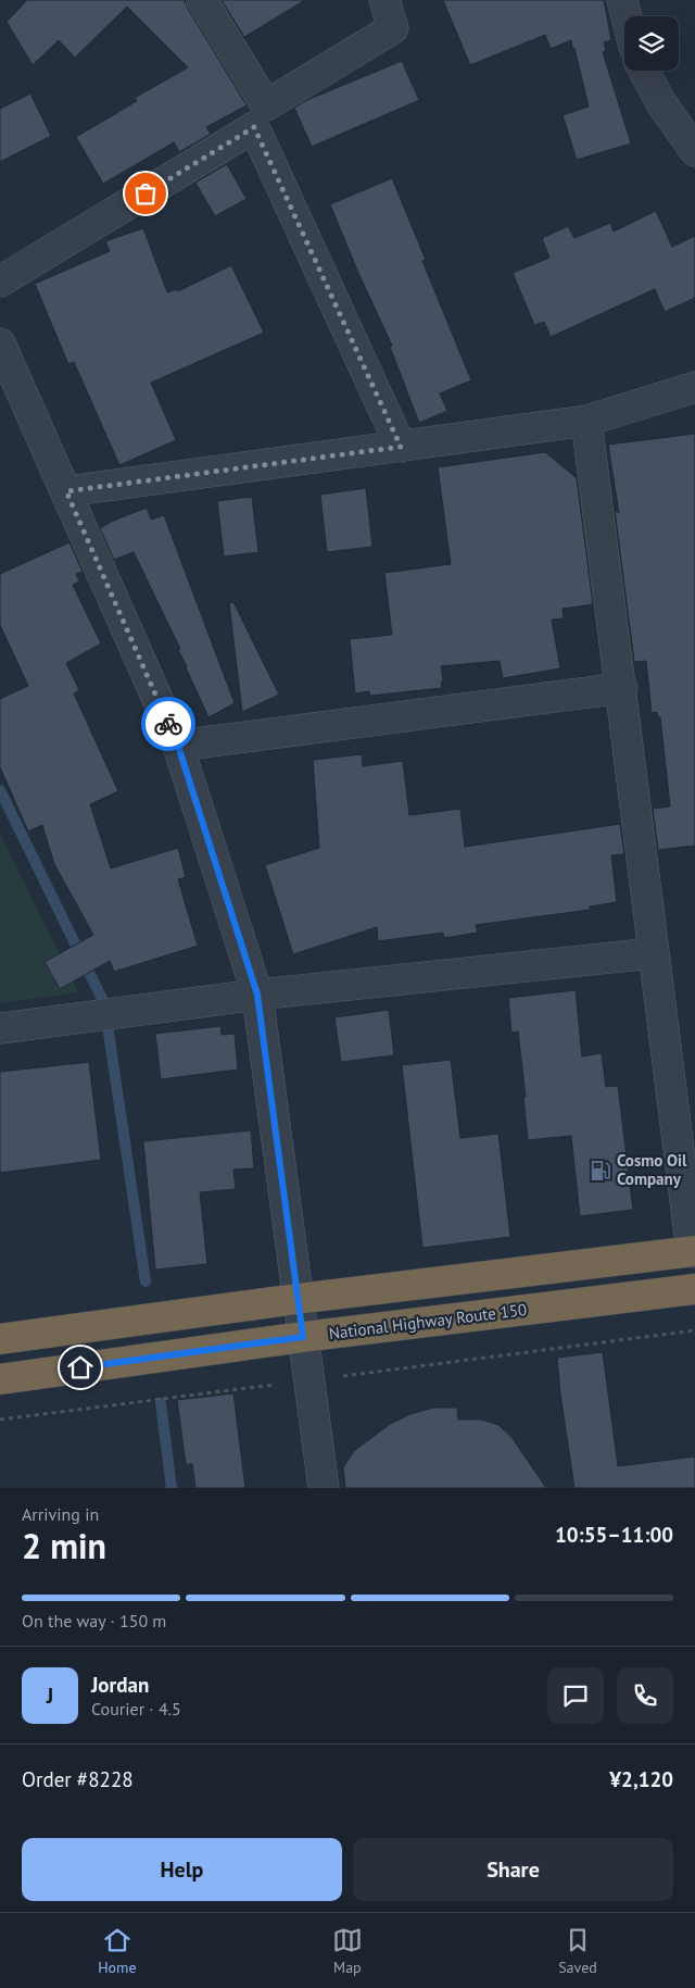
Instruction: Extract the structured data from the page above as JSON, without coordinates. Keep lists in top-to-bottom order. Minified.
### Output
{"streets":{"highway":["National Highway Route 150"]},"places":{"fuel station":["Cosmo Oil Company"]},"page":{"heading":["2 min","Arriving in","10:55–11:00"],"panel":["Jordan","Courier · 4.5","Order #8228","¥2,120"],"bar":"On the way · 150 m","round":"J","buttons":["Help","Share"],"tabs":["Home","Map","Saved"]}}
